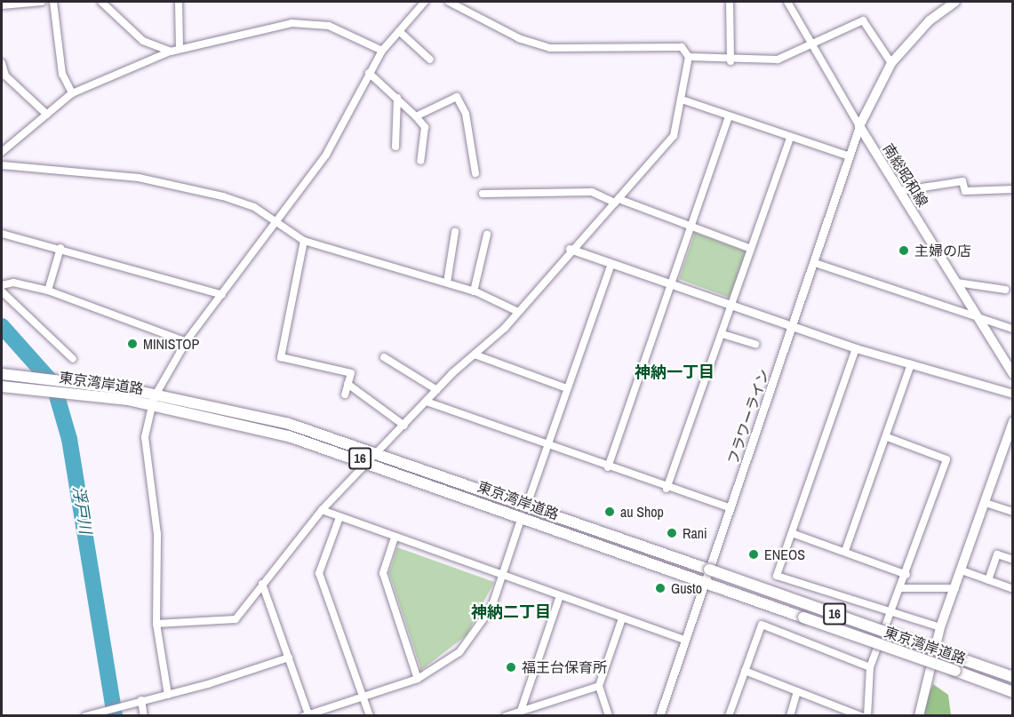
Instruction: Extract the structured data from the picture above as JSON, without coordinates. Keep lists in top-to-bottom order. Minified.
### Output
{"streets":{"highway":["東京湾岸道路","16"],"main road":["南総昭和線"],"street":["フラワーライン"]},"crossings":[["南総昭和線","フラワーライン"],["東京湾岸道路","フラワーライン"]],"districts":["神納一丁目","神納二丁目"],"water":["浮戸川"],"places":["主婦の店","MINISTOP","au Shop","Rani","ENEOS","Gusto","福王台保育所"]}
